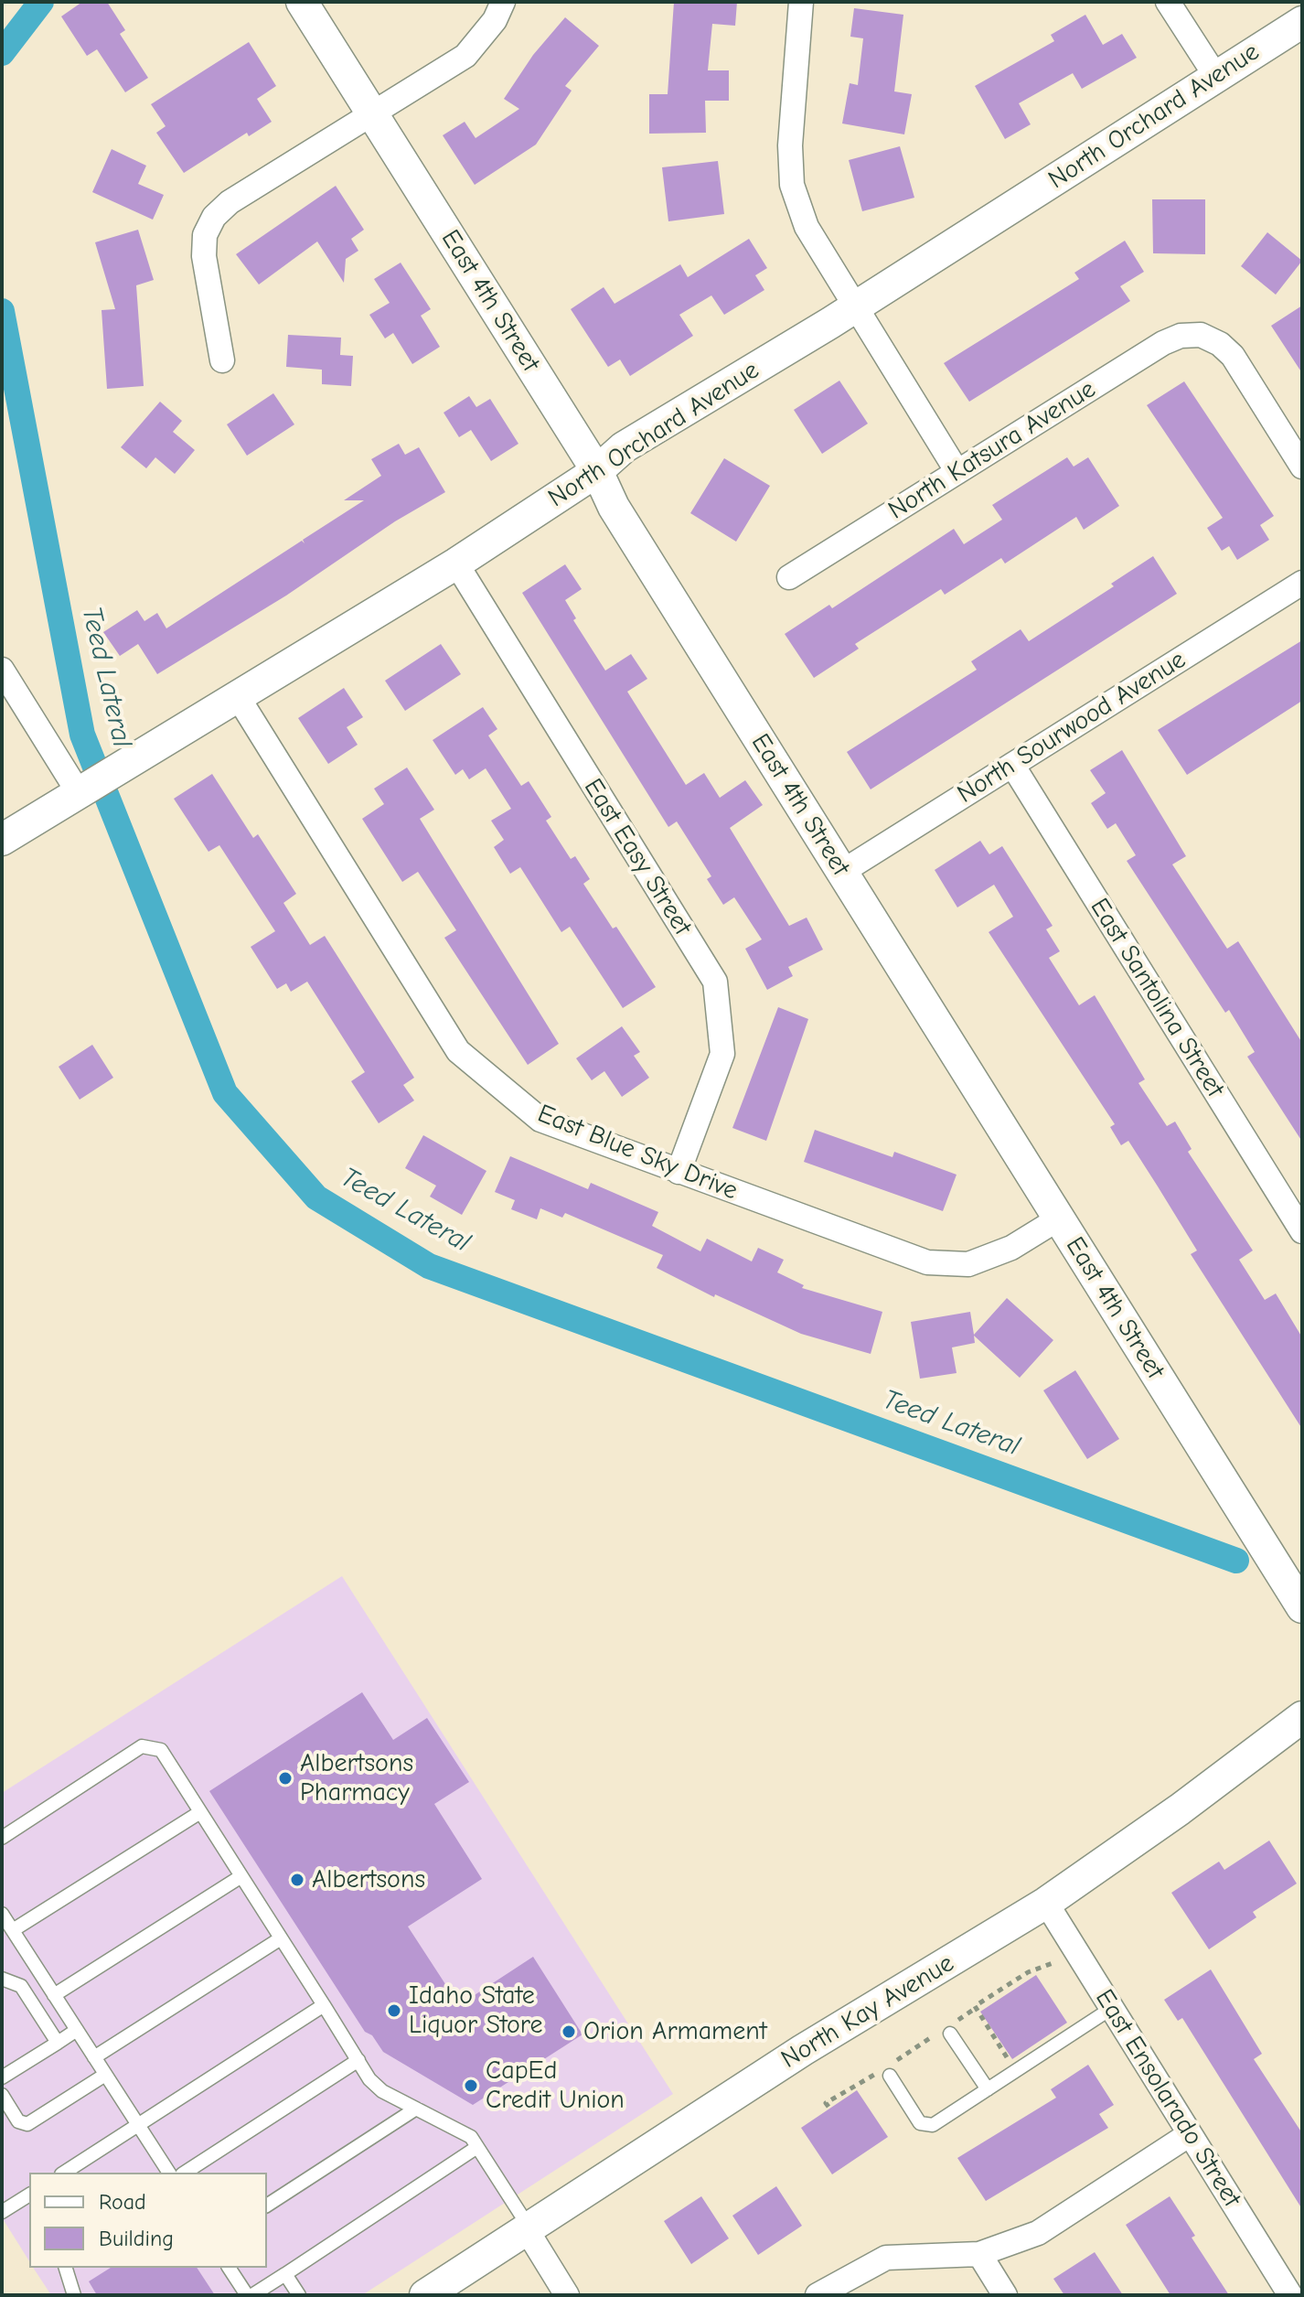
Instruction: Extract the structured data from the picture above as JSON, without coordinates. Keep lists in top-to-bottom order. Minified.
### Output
{"streets":{"street":["North Orchard Avenue","East 4th Street","North Katsura Avenue","North Sourwood Avenue","East Easy Street","East Santolina Street","East Blue Sky Drive","North Kay Avenue","East Ensolarado Street"]},"crossings":[["North Orchard Avenue","East 4th Street"],["North Orchard Avenue","East Easy Street"],["North Orchard Avenue","East Blue Sky Drive"],["East 4th Street","North Sourwood Avenue"],["East 4th Street","East Blue Sky Drive"],["North Sourwood Avenue","East Santolina Street"],["East Easy Street","East Blue Sky Drive"],["North Kay Avenue","East Ensolarado Street"]],"water":["Teed Lateral"],"places":["Albertsons Pharmacy","Albertsons","Idaho State Liquor Store","Orion Armament","CapEd Credit Union"],"legend":["Road","Building"]}
